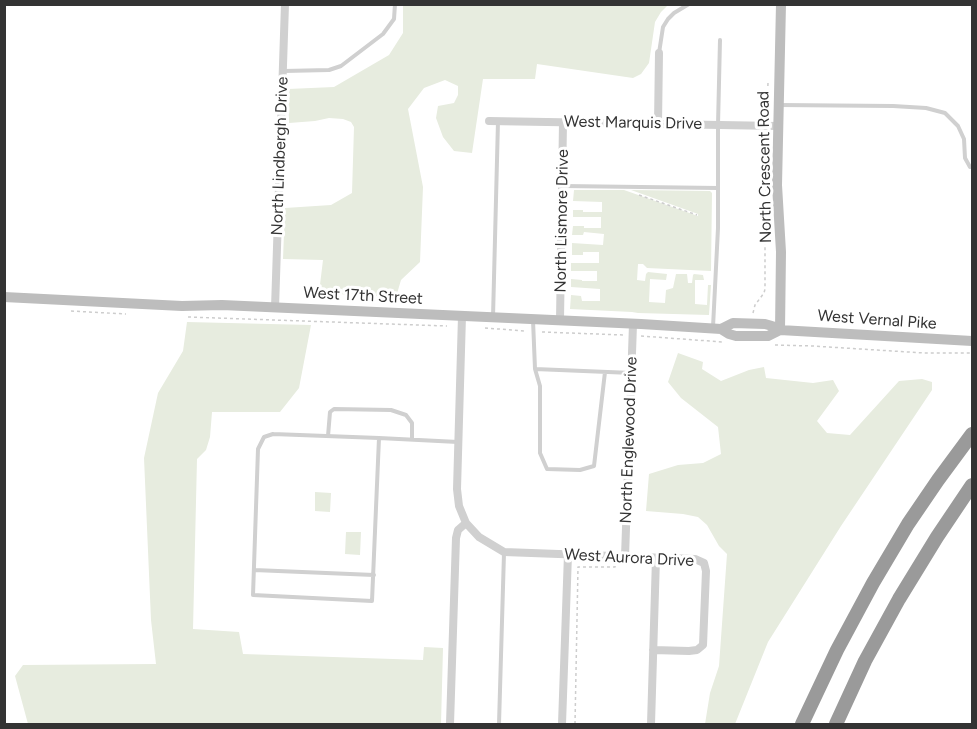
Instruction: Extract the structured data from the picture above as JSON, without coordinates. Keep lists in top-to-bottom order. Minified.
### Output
{"streets":{"main road":["North Crescent Road","West 17th Street","West Vernal Pike"],"street":["West Marquis Drive","North Lindbergh Drive","North Lismore Drive","North Englewood Drive","West Aurora Drive"]},"crossings":[["West Marquis Drive","North Crescent Road"],["West Marquis Drive","North Lismore Drive"],["North Lindbergh Drive","West 17th Street"],["North Crescent Road","West 17th Street"],["North Crescent Road","West Vernal Pike"],["North Lismore Drive","West 17th Street"],["West 17th Street","West Vernal Pike"],["West 17th Street","North Englewood Drive"],["North Englewood Drive","West Aurora Drive"]]}
